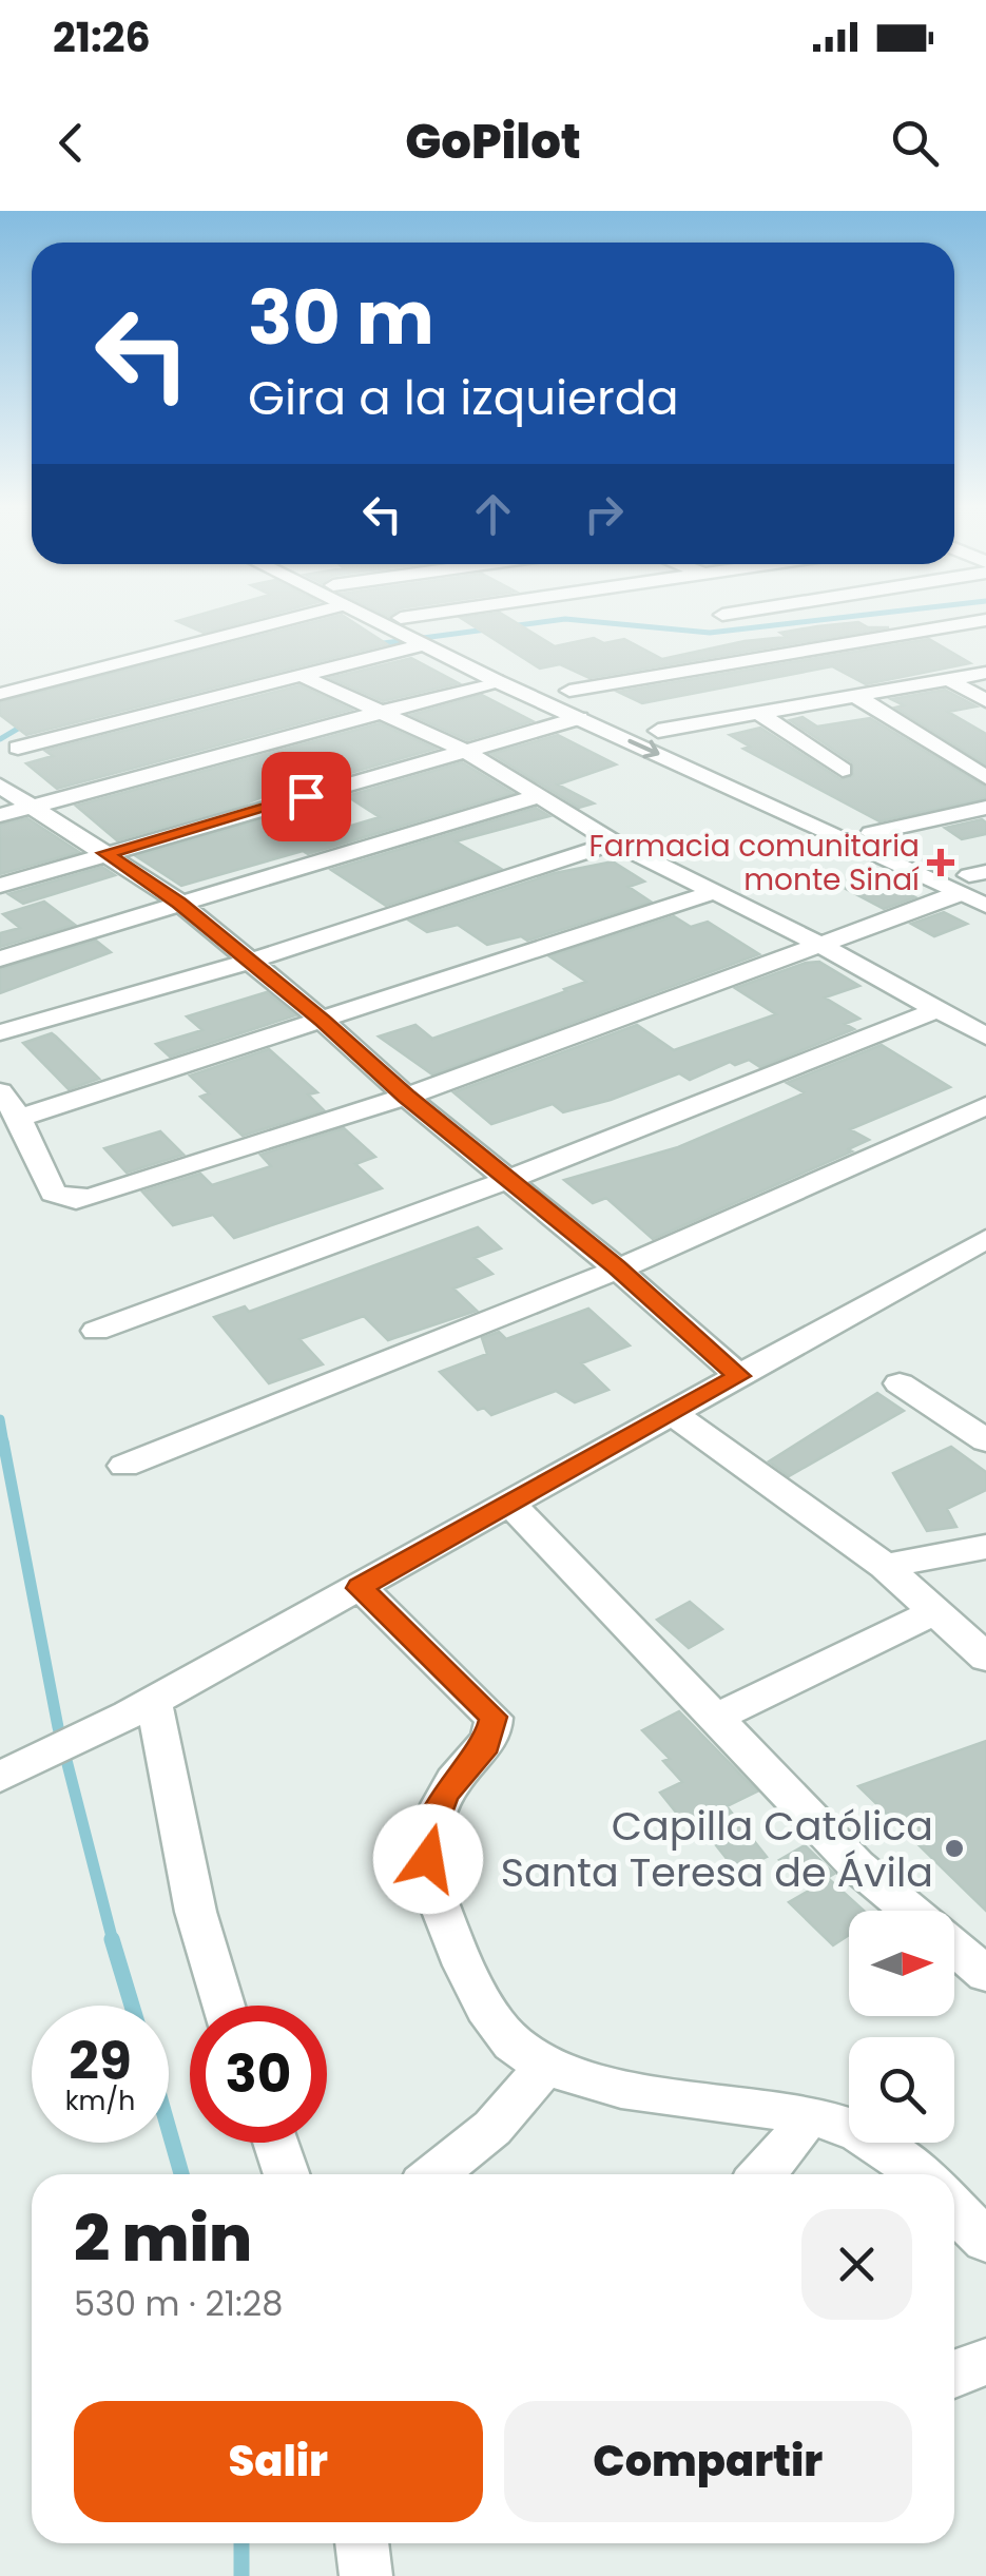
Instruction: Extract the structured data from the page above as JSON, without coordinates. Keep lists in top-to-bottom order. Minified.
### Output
{"places":{"health":["Farmacia comunitaria monte Sinaí"],"other":["Capilla Católica Santa Teresa de Ávila"]},"north":"right","page":{"status":"21:26","header":"GoPilot","turn":["30 m","Gira a la izquierda"],"speed":"29 km/h","limit":"30","heading":["2 min","530 m · 21:28"],"buttons":["Salir","Compartir"]}}
